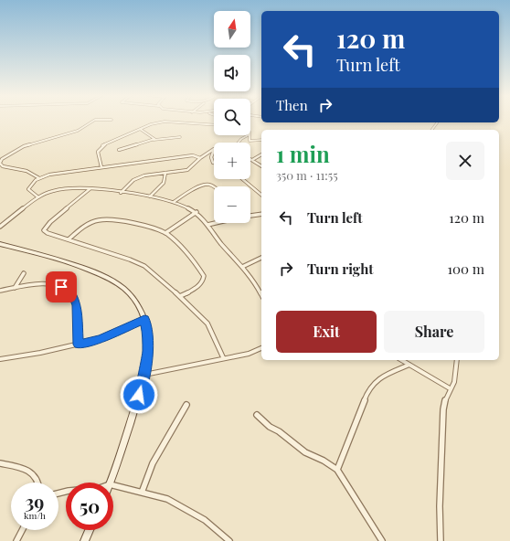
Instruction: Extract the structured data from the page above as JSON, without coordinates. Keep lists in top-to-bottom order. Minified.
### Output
{"north":"top","page":{"map_buttons":["+","−"],"turn":["120 m","Turn left"],"then":"Then","heading":["1 min","350 m · 11:55"],"list":[{"name":"Turn left","value":"120 m"},{"name":"Turn right","value":"100 m"}],"buttons":["Exit","Share"],"speed":"39 km/h","limit":"50"}}
